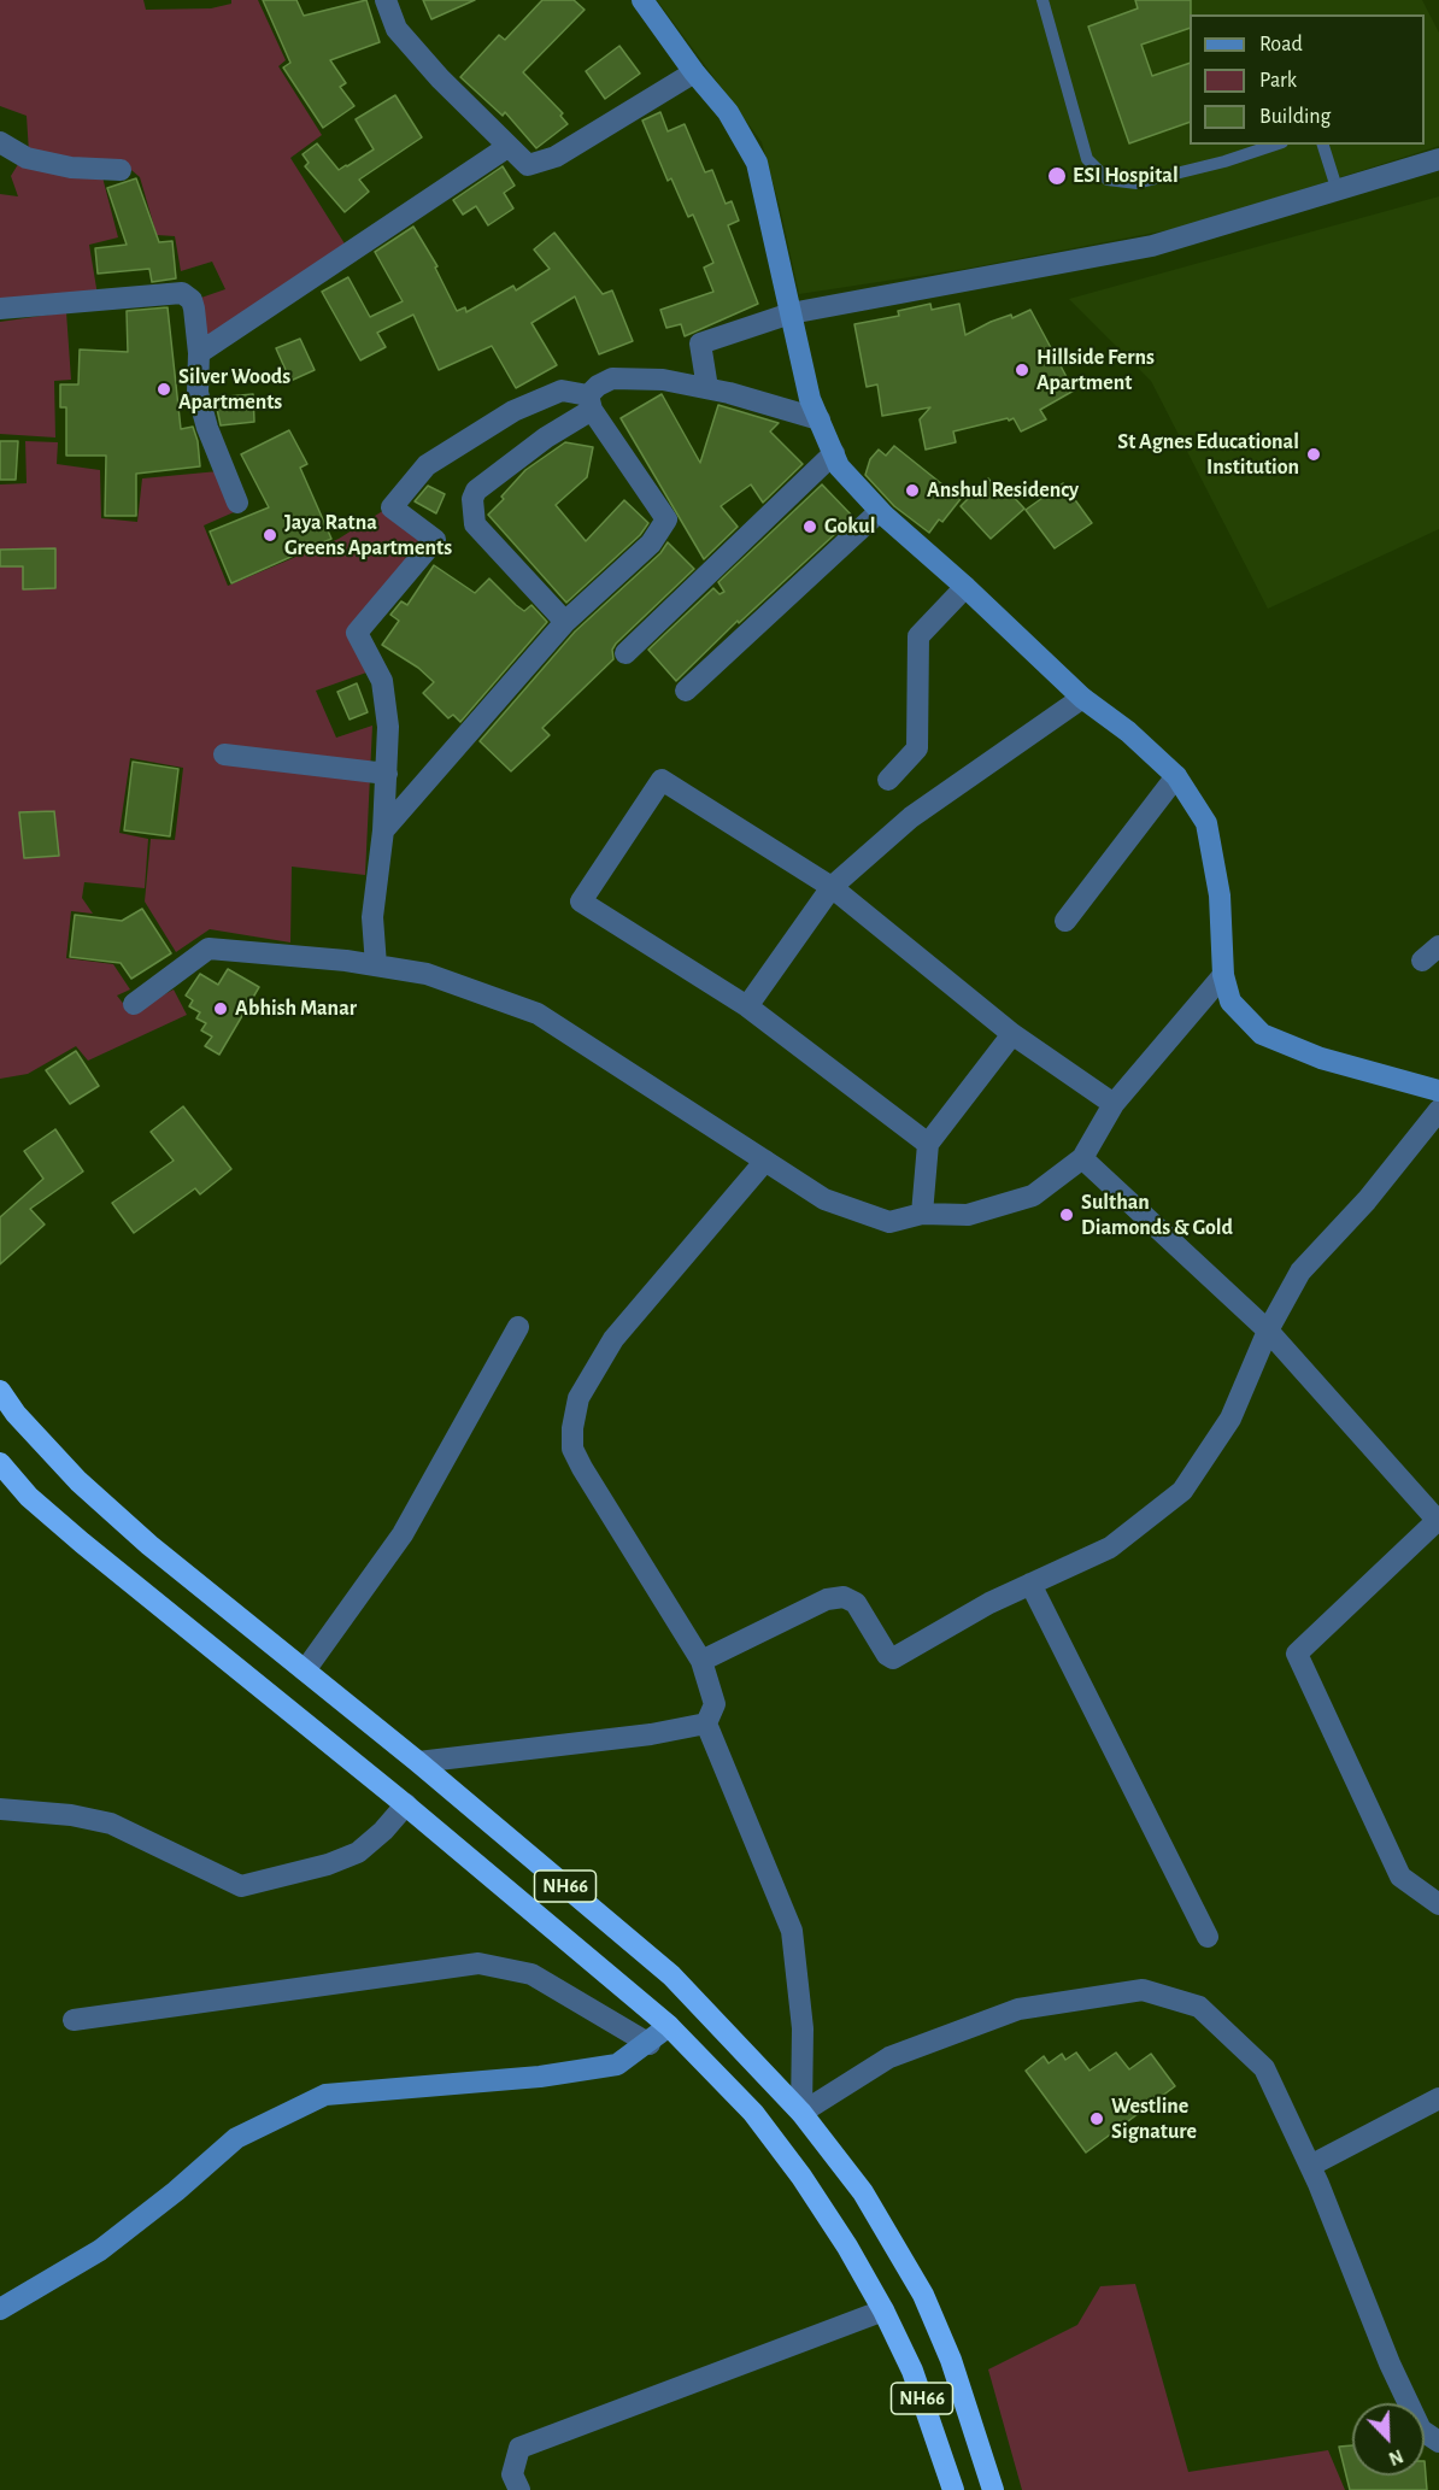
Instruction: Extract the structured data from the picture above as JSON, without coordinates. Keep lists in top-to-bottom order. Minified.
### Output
{"streets":{"highway":["NH66"]},"places":["ESI Hospital","Hillside Ferns Apartment","Silver Woods Apartments","St Agnes Educational Institution","Anshul Residency","Gokul","Jaya Ratna Greens Apartments","Abhish Manar","Sulthan Diamonds & Gold","Westline Signature"],"legend":["Road","Park","Building"],"north":"bottom right"}
